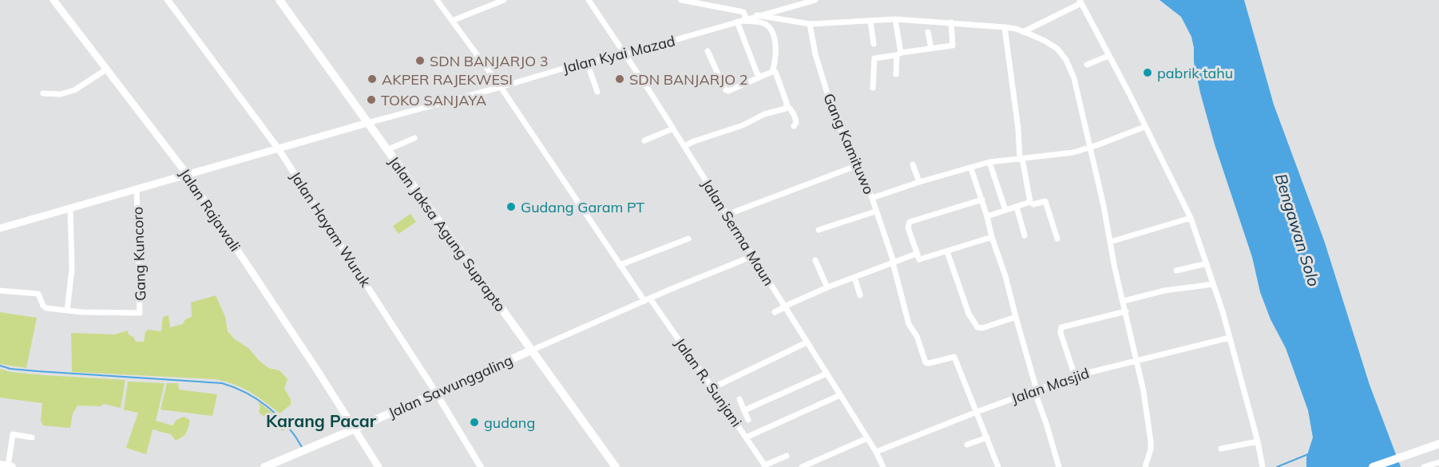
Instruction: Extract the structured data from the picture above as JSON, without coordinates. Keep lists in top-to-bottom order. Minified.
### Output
{"streets":{"main road":["Jalan Rajawali","Jalan Jaksa Agung Suprapto","Jalan Sawunggaling"],"street":["Jalan Kyai Mazad","Gang Kamituwo","Jalan Hayam Wuruk","Jalan Serma Maun","Gang Kuncoro","Jalan R. Sunjani","Jalan Masjid"]},"crossings":[["Jalan Kyai Mazad","Jalan Serma Maun"],["Jalan Kyai Mazad","Jalan Jaksa Agung Suprapto"],["Jalan Kyai Mazad","Jalan R. Sunjani"],["Gang Kamituwo","Jalan Masjid"],["Jalan Rajawali","Jalan Sawunggaling"],["Jalan Hayam Wuruk","Jalan Sawunggaling"],["Jalan Serma Maun","Jalan Masjid"],["Jalan Jaksa Agung Suprapto","Jalan Sawunggaling"]],"districts":["Karang Pacar"],"water":["Bengawan Solo"],"places":["SDN BANJARJO 3","pabrik tahu","AKPER RAJEKWESI","SDN BANJARJO 2","TOKO SANJAYA","Gudang Garam PT","gudang"]}
